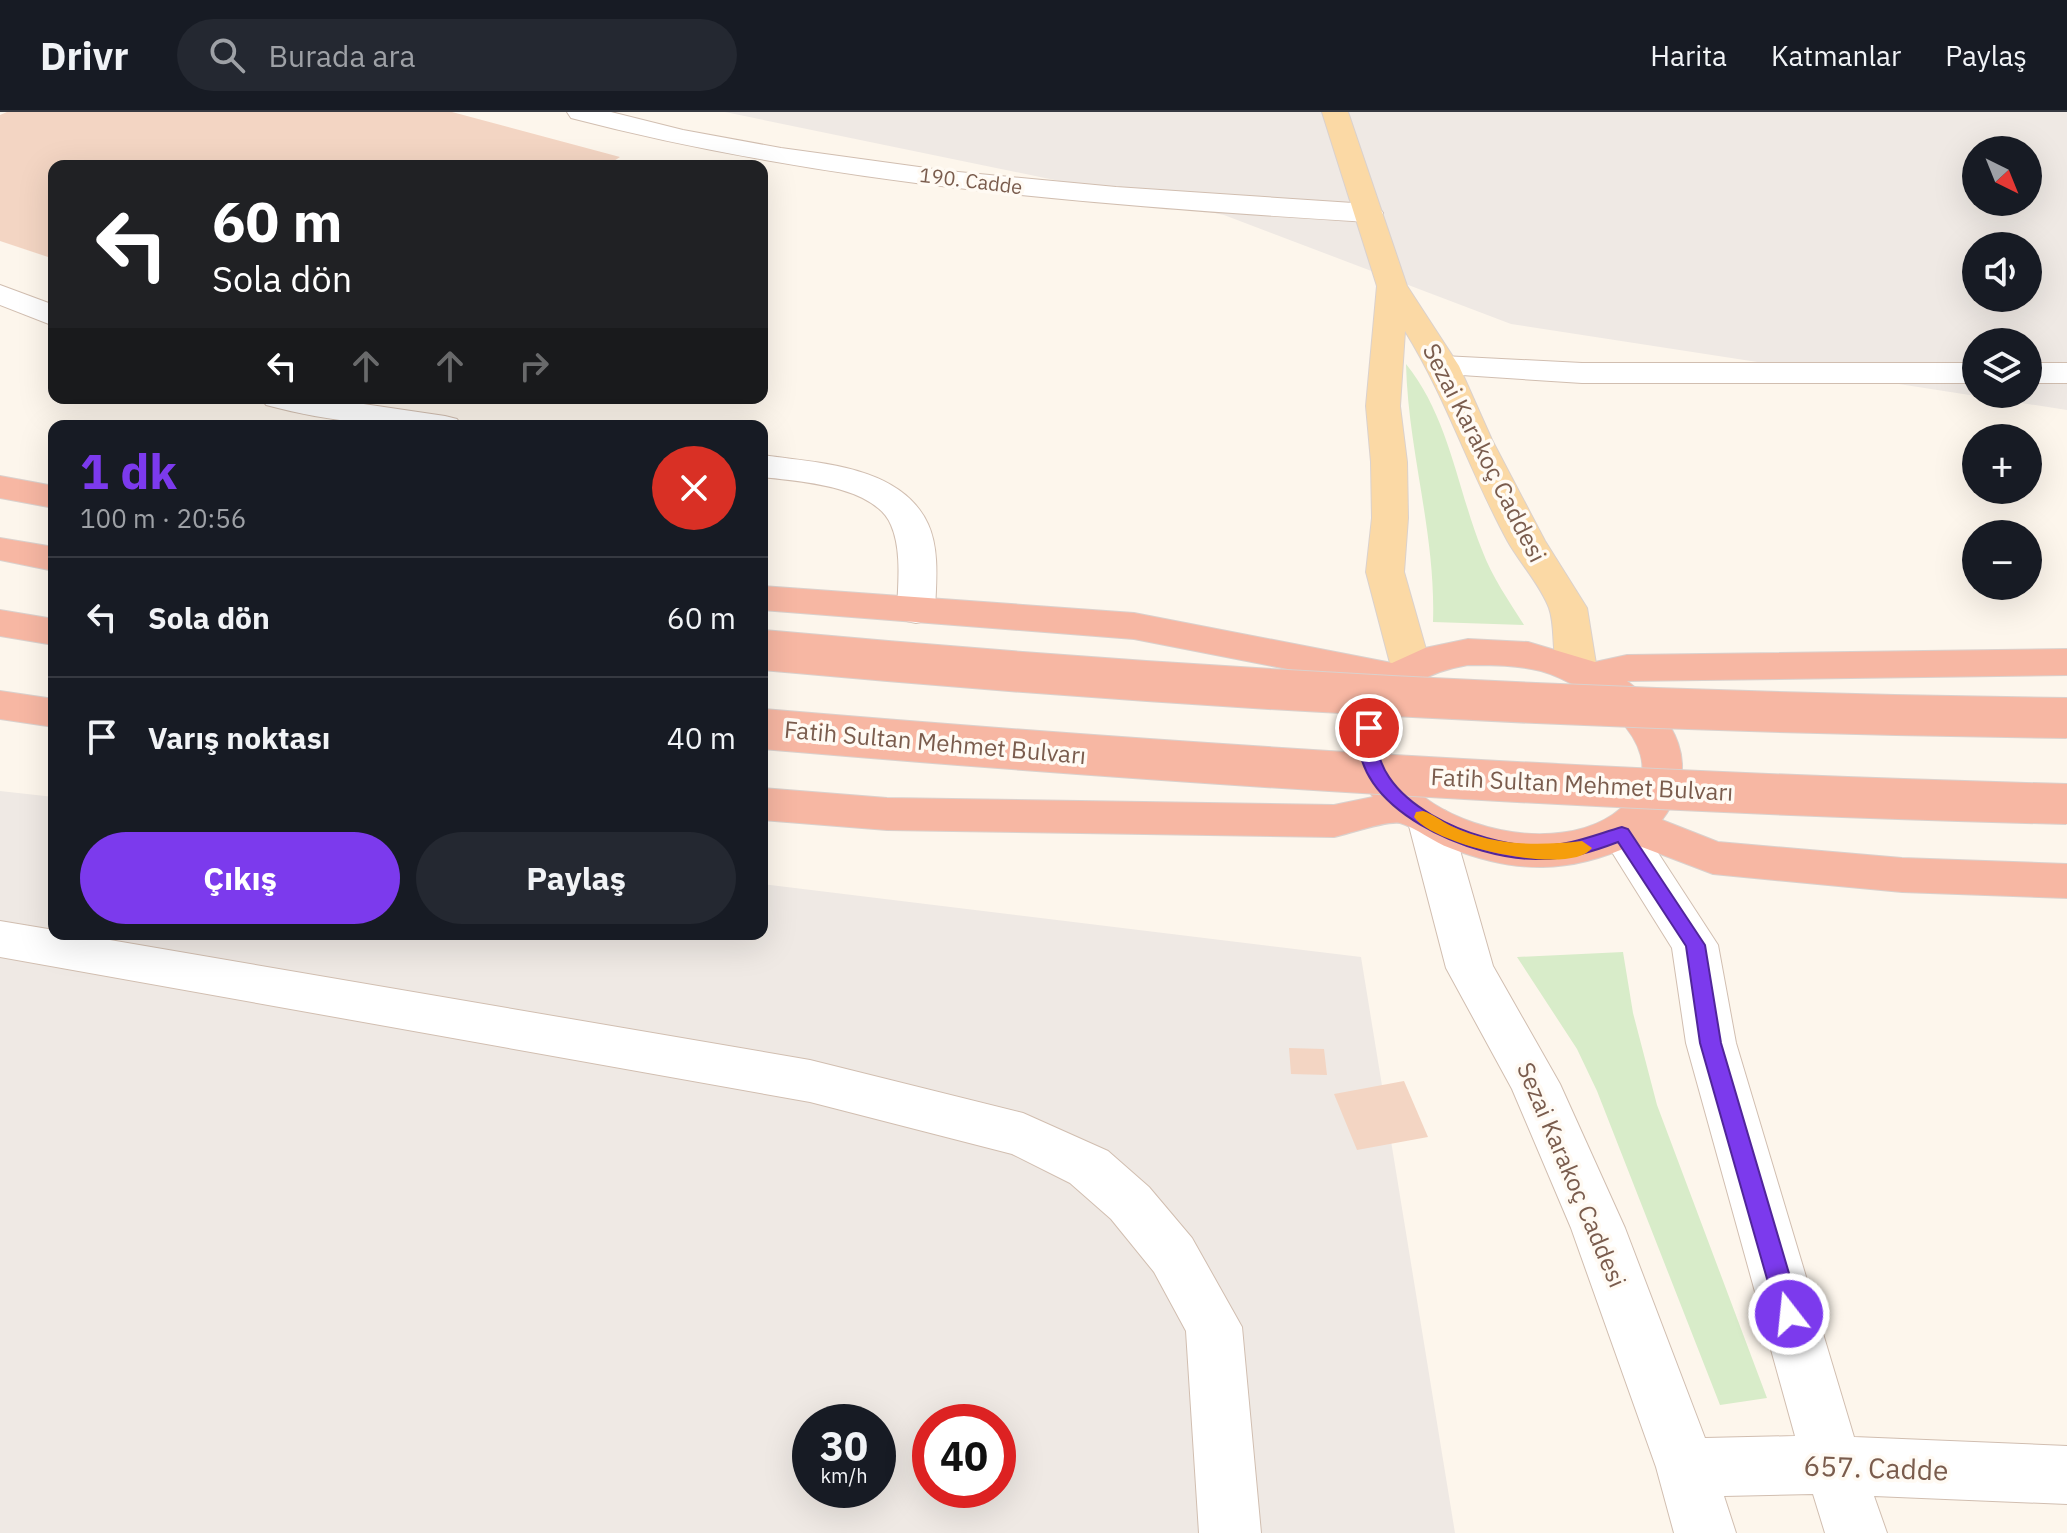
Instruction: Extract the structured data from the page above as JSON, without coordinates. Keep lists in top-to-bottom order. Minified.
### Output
{"streets":{"highway":["Fatih Sultan Mehmet Bulvarı"],"main road":["Sezai Karakoç Caddesi"],"street":["190. Cadde","657. Cadde"]},"crossings":[["190. Cadde","Sezai Karakoç Caddesi"],["Sezai Karakoç Caddesi","657. Cadde"]],"north":"bottom right","page":{"header":"Drivr","search":"Burada ara","nav":["Harita","Katmanlar","Paylaş"],"map_buttons":["+","−"],"turn":["60 m","Sola dön"],"heading":["1 dk","100 m · 20:56"],"list":[{"name":"Sola dön","value":"60 m"},{"name":"Varış noktası","value":"40 m"}],"buttons":["Çıkış","Paylaş"],"speed":"30 km/h","limit":"40"}}
